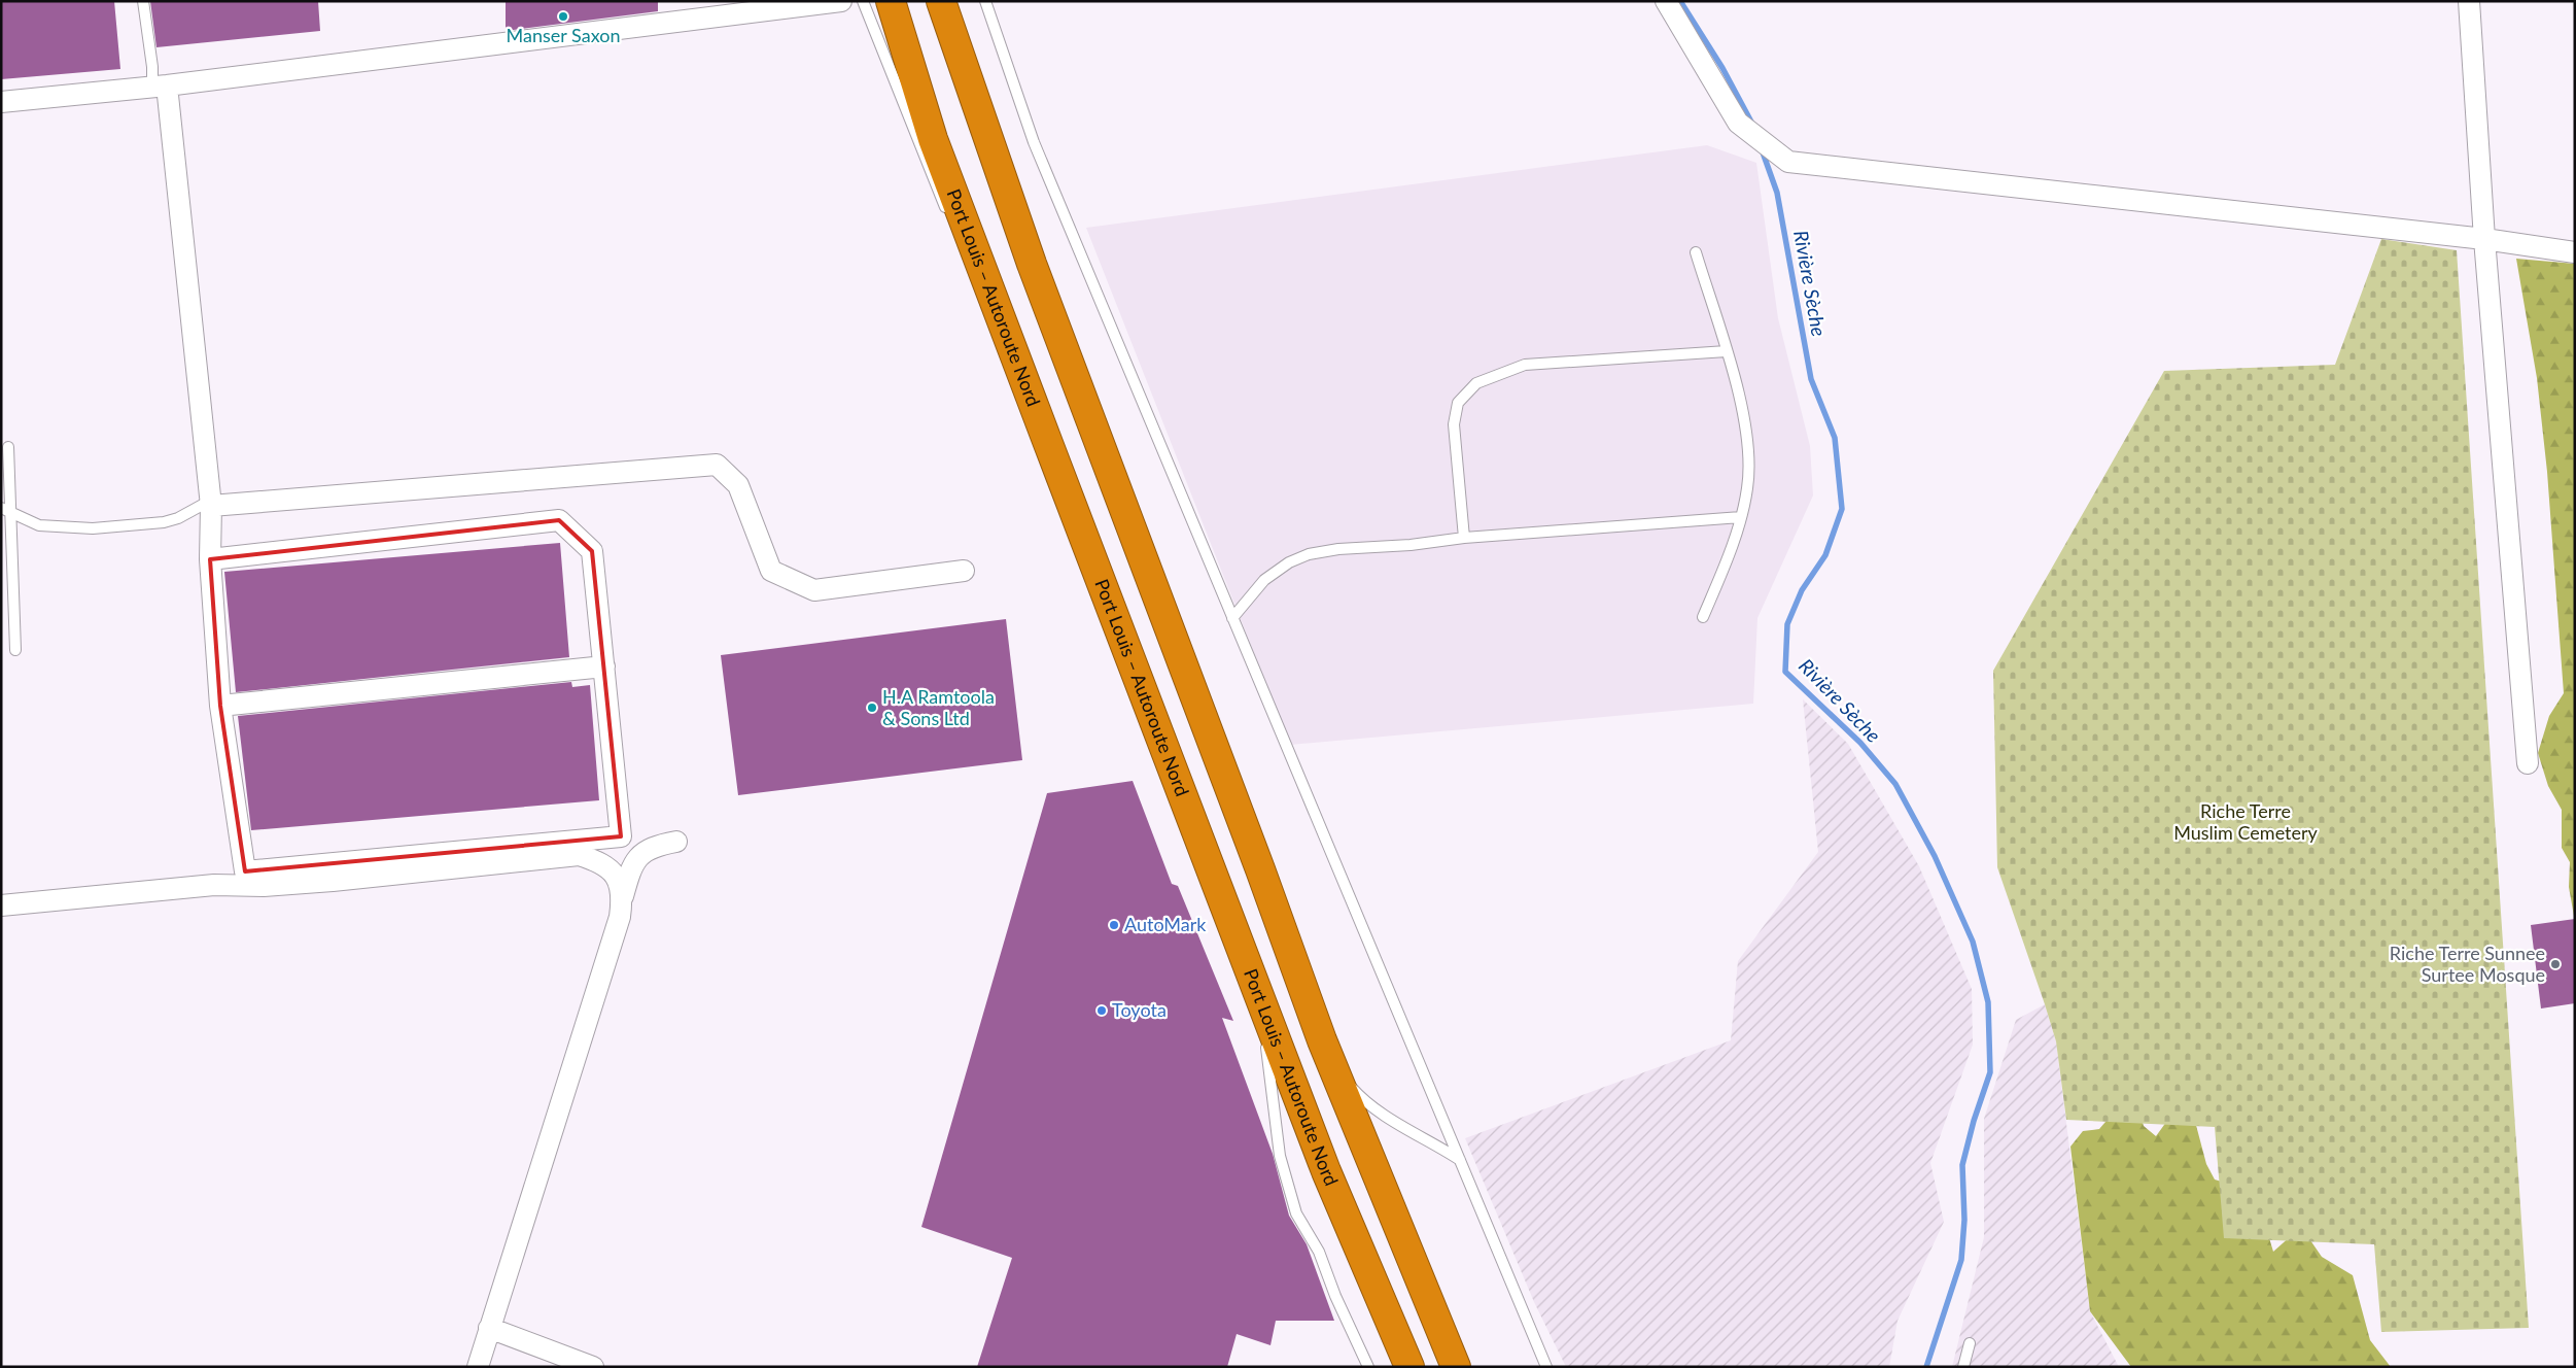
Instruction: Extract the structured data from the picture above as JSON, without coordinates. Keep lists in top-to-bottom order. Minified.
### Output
{"streets":{"highway":["Port Louis – Autoroute Nord"]},"water":["Rivière Sèche"],"parks":["Riche Terre Muslim Cemetery"],"places":["Manser Saxon","H.A Ramtoola & Sons Ltd","AutoMark","Riche Terre Sunnee Surtee Mosque","Toyota"]}
